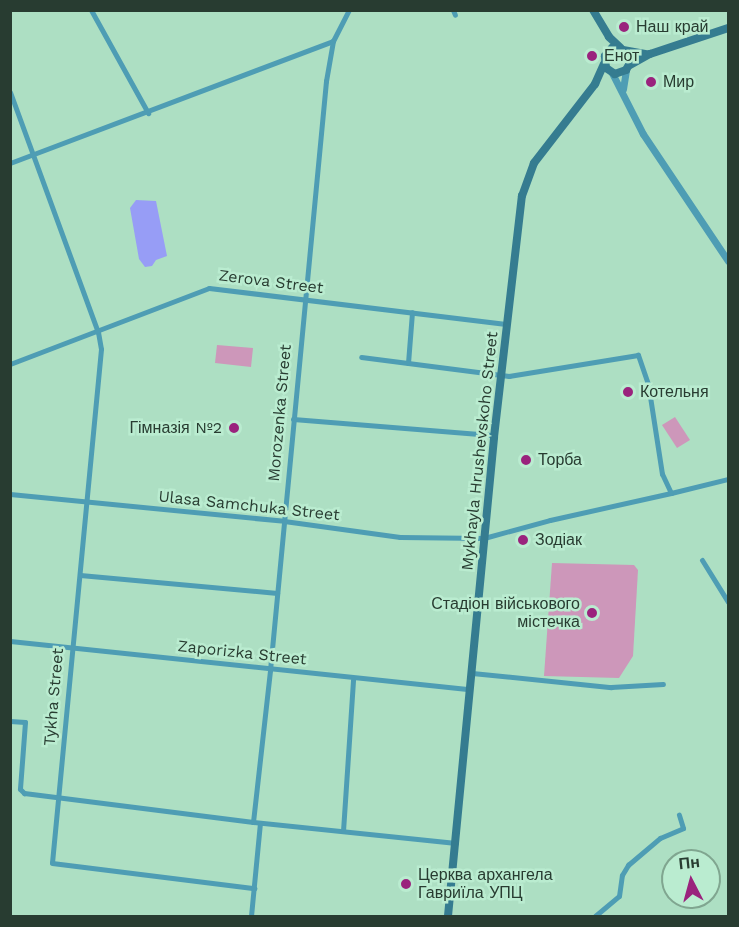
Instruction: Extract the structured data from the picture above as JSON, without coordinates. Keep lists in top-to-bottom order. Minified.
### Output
{"streets":{"main road":["Mykhayla Hrushevskoho Street"],"street":["Zerova Street","Morozenka Street","Ulasa Samchuka Street","Zaporizka Street","Tykha Street"]},"crossings":[["Zerova Street","Morozenka Street"],["Zerova Street","Mykhayla Hrushevskoho Street"],["Zerova Street","Tykha Street"],["Morozenka Street","Ulasa Samchuka Street"],["Morozenka Street","Zaporizka Street"],["Morozenka Street","Tykha Street"],["Mykhayla Hrushevskoho Street","Ulasa Samchuka Street"],["Mykhayla Hrushevskoho Street","Zaporizka Street"],["Ulasa Samchuka Street","Tykha Street"],["Zaporizka Street","Tykha Street"]],"places":["Наш край","Енот","Мир","Котельня","Гімназія №2","Торба","Зодіак","Стадіон військового містечка","Церква архангела Гавриїла УПЦ"],"north":"top"}
